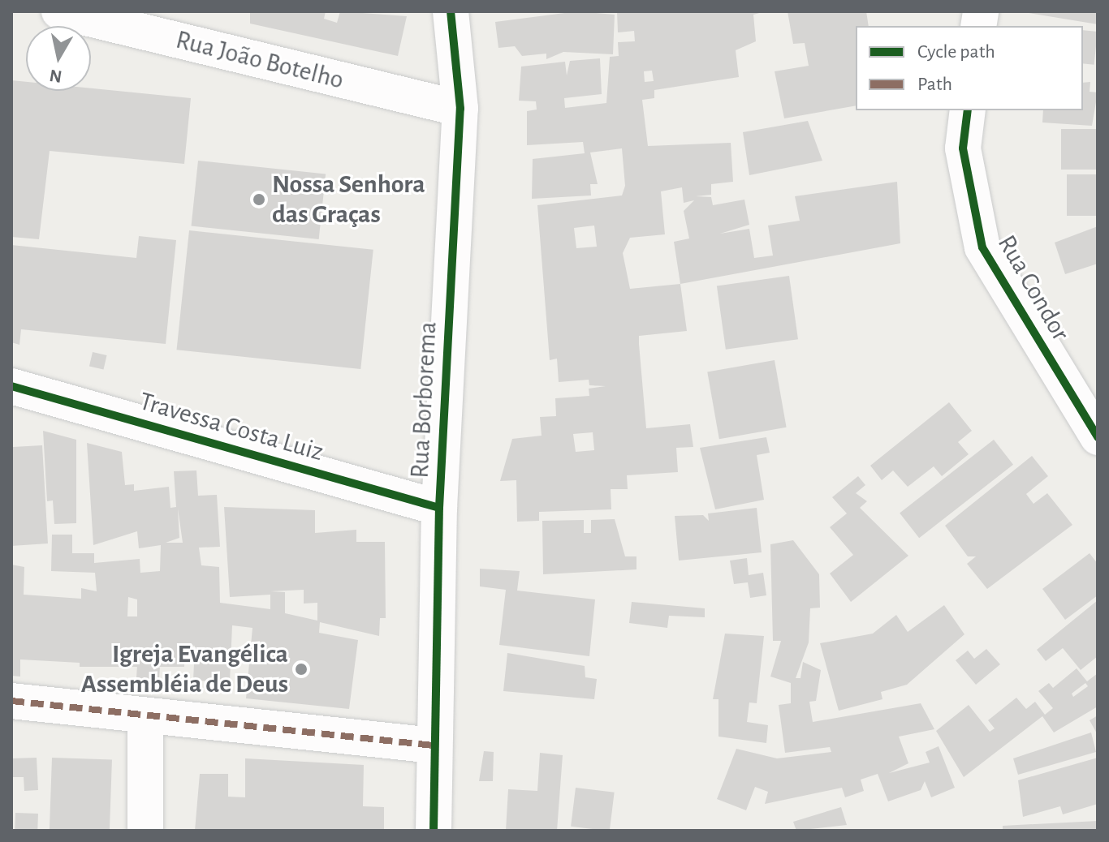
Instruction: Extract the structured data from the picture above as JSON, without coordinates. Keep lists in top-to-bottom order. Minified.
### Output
{"streets":{"street":["Rua João Botelho","Rua Condor","Rua Borborema","Travessa Costa Luiz"]},"crossings":[["Rua João Botelho","Rua Borborema"],["Rua Borborema","Travessa Costa Luiz"]],"places":["Nossa Senhora das Graças","Igreja Evangélica Assembléia de Deus"],"legend":["Cycle path","Path"],"north":"bottom"}
